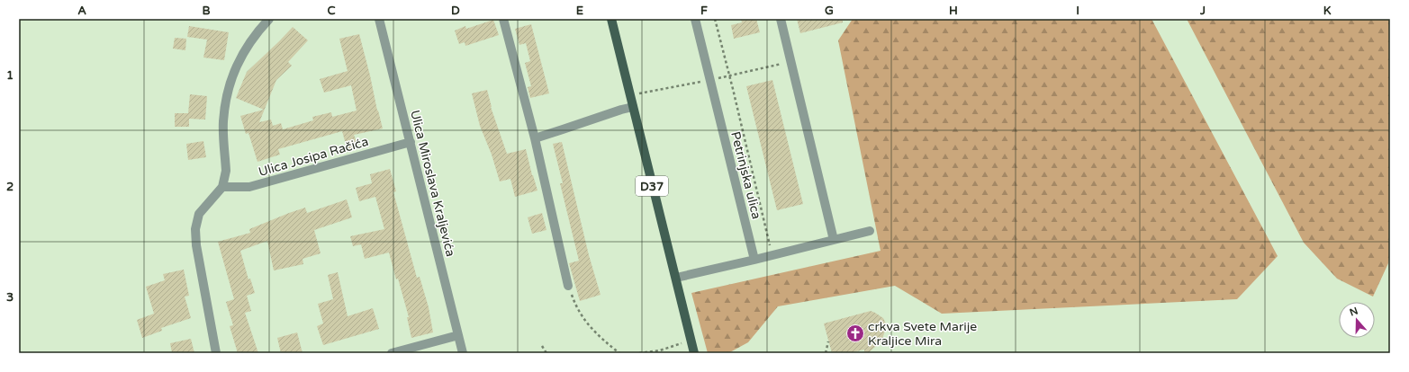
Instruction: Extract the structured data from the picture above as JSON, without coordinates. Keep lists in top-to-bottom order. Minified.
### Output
{"streets":{"main road":["D37"],"street":["Ulica Josipa Račića","Petrinjska ulica","Ulica Miroslava Kraljevića"]},"crossings":[["Ulica Josipa Račića","Ulica Miroslava Kraljevića"]],"places":{"church":["crkva Svete Marije Kraljice Mira"]},"north":"top","grid":{"columns":["A","B","C","D","E","F","G","H","I","J","K"],"rows":["1","2","3"]}}
